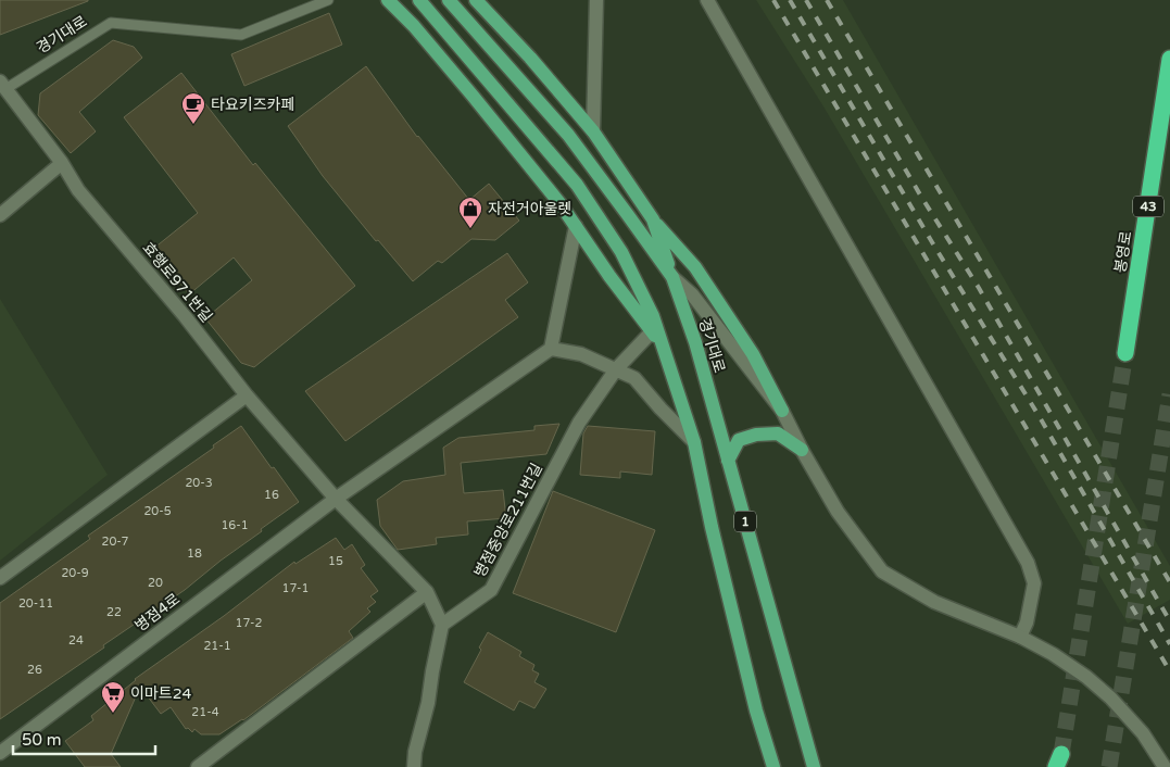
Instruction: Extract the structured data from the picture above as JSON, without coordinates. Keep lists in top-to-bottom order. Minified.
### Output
{"streets":{"highway":["43","봉영로"],"main road":["경기대로","1"],"street":["효행로971번길","병점중앙로211번길","병점4로"]},"crossings":[["경기대로","효행로971번길"],["효행로971번길","병점4로"],["병점중앙로211번길","1"]],"places":{"cafe":["타요키즈카페"],"shop":["자전거아울렛"],"supermarket":["이마트24"]},"house_numbers":["20-3","16","20-5","16-1","20-7","18","15","20-9","20","17-1","20-11","22","17-2","24","21-1","26","21-4"],"scale_bar":"50 m"}
